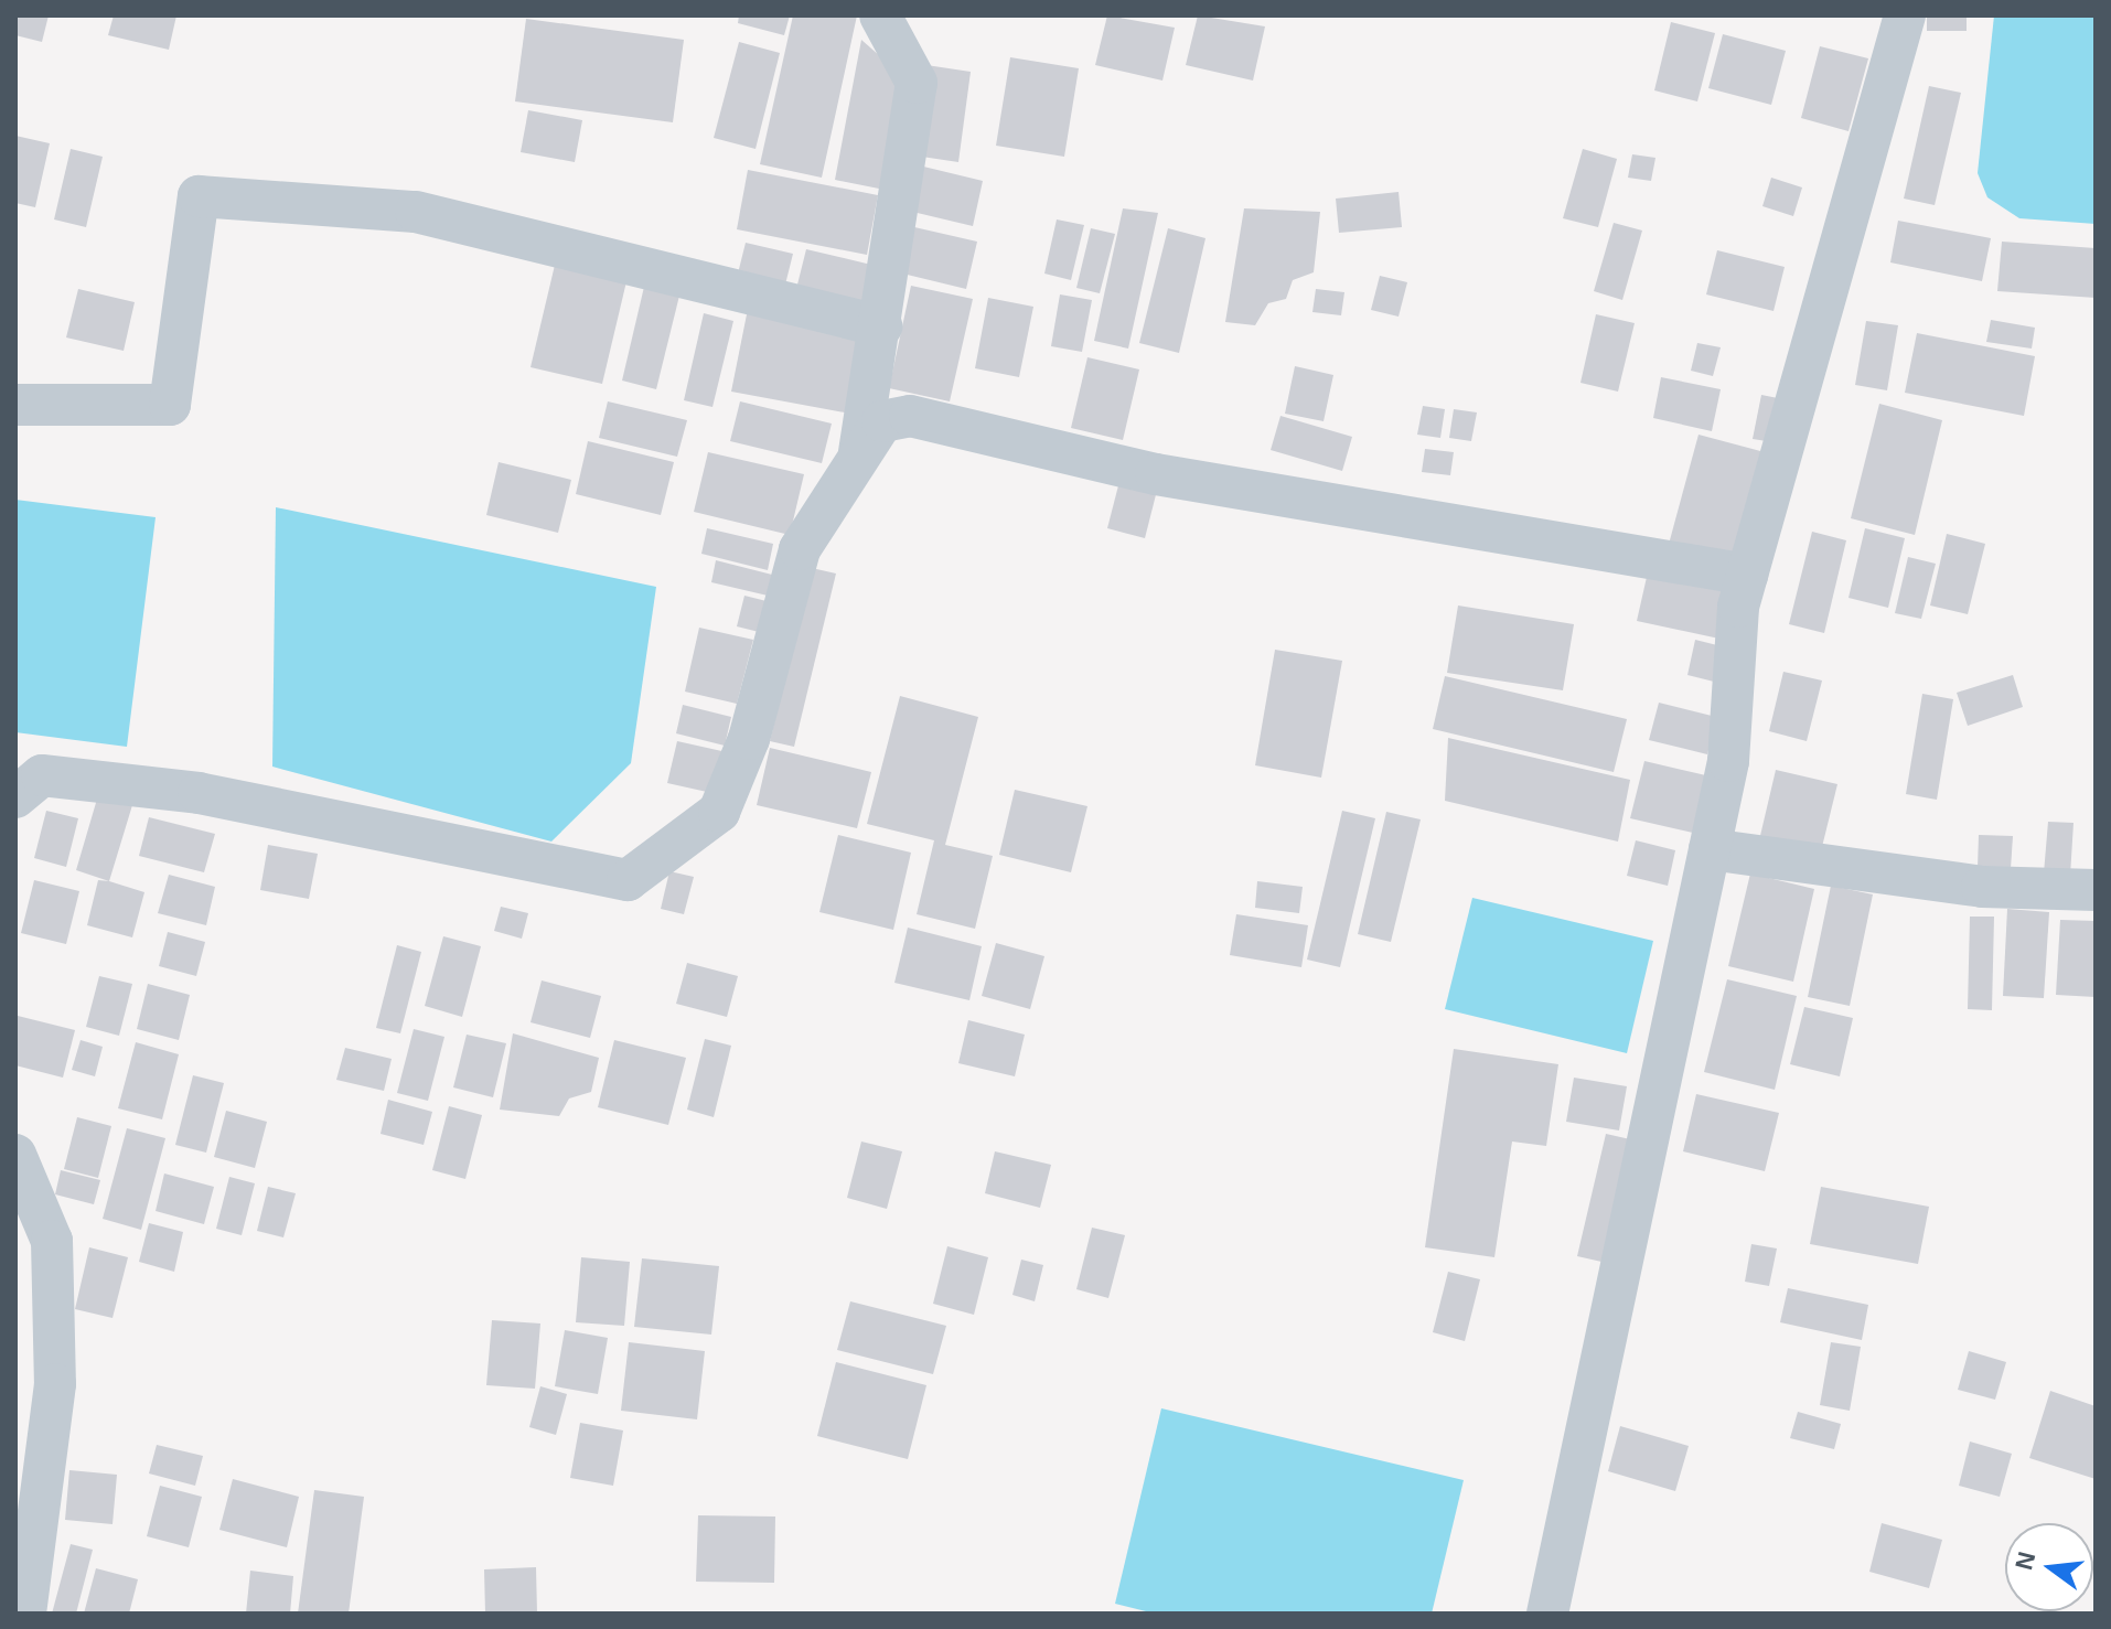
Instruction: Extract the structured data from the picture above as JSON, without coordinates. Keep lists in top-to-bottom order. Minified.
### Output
{"north":"left"}
